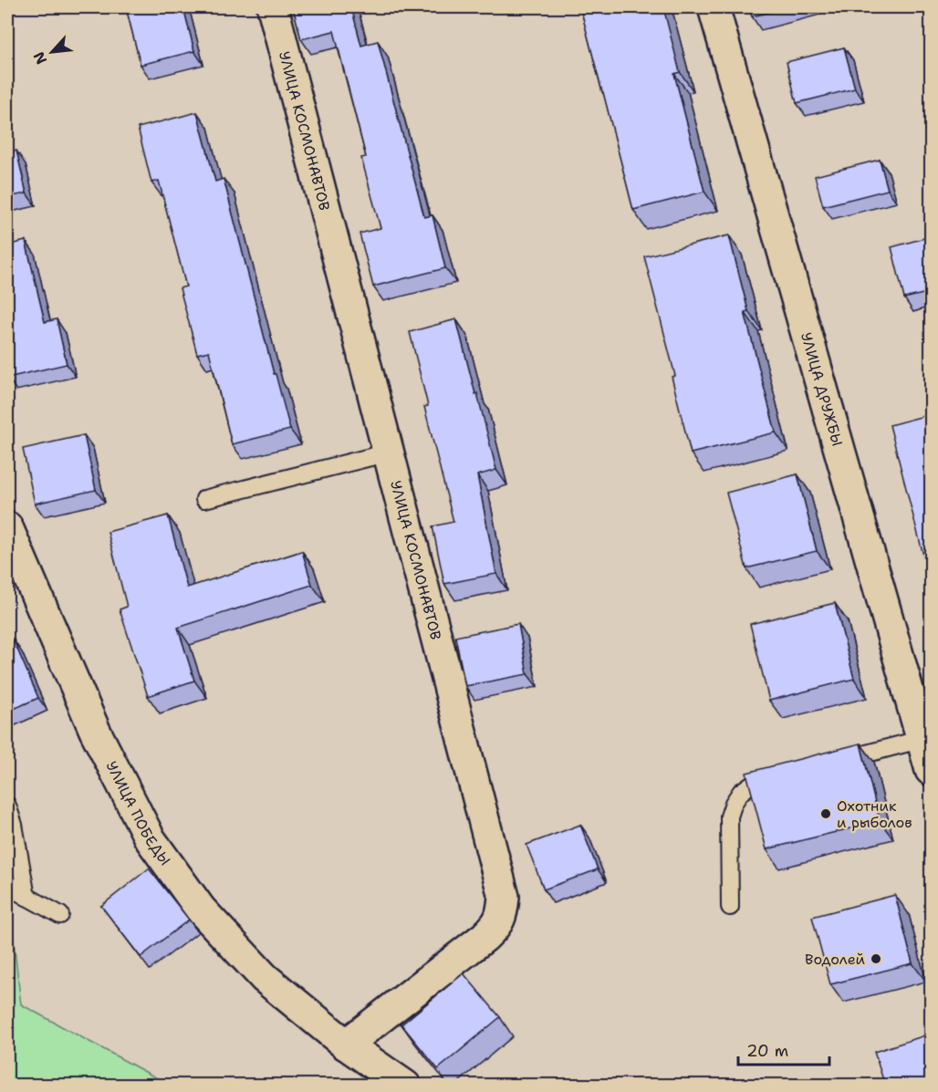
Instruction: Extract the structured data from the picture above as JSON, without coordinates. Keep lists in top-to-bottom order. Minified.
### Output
{"streets":{"street":["УЛИЦА КОСМОНАВТОВ","УЛИЦА ДРУЖБЫ","УЛИЦА ПОБЕДЫ"]},"crossings":[["УЛИЦА КОСМОНАВТОВ","УЛИЦА ПОБЕДЫ"]],"places":["Охотник и рыболов","Водолей"],"scale_bar":"20 m","north":"bottom left"}
